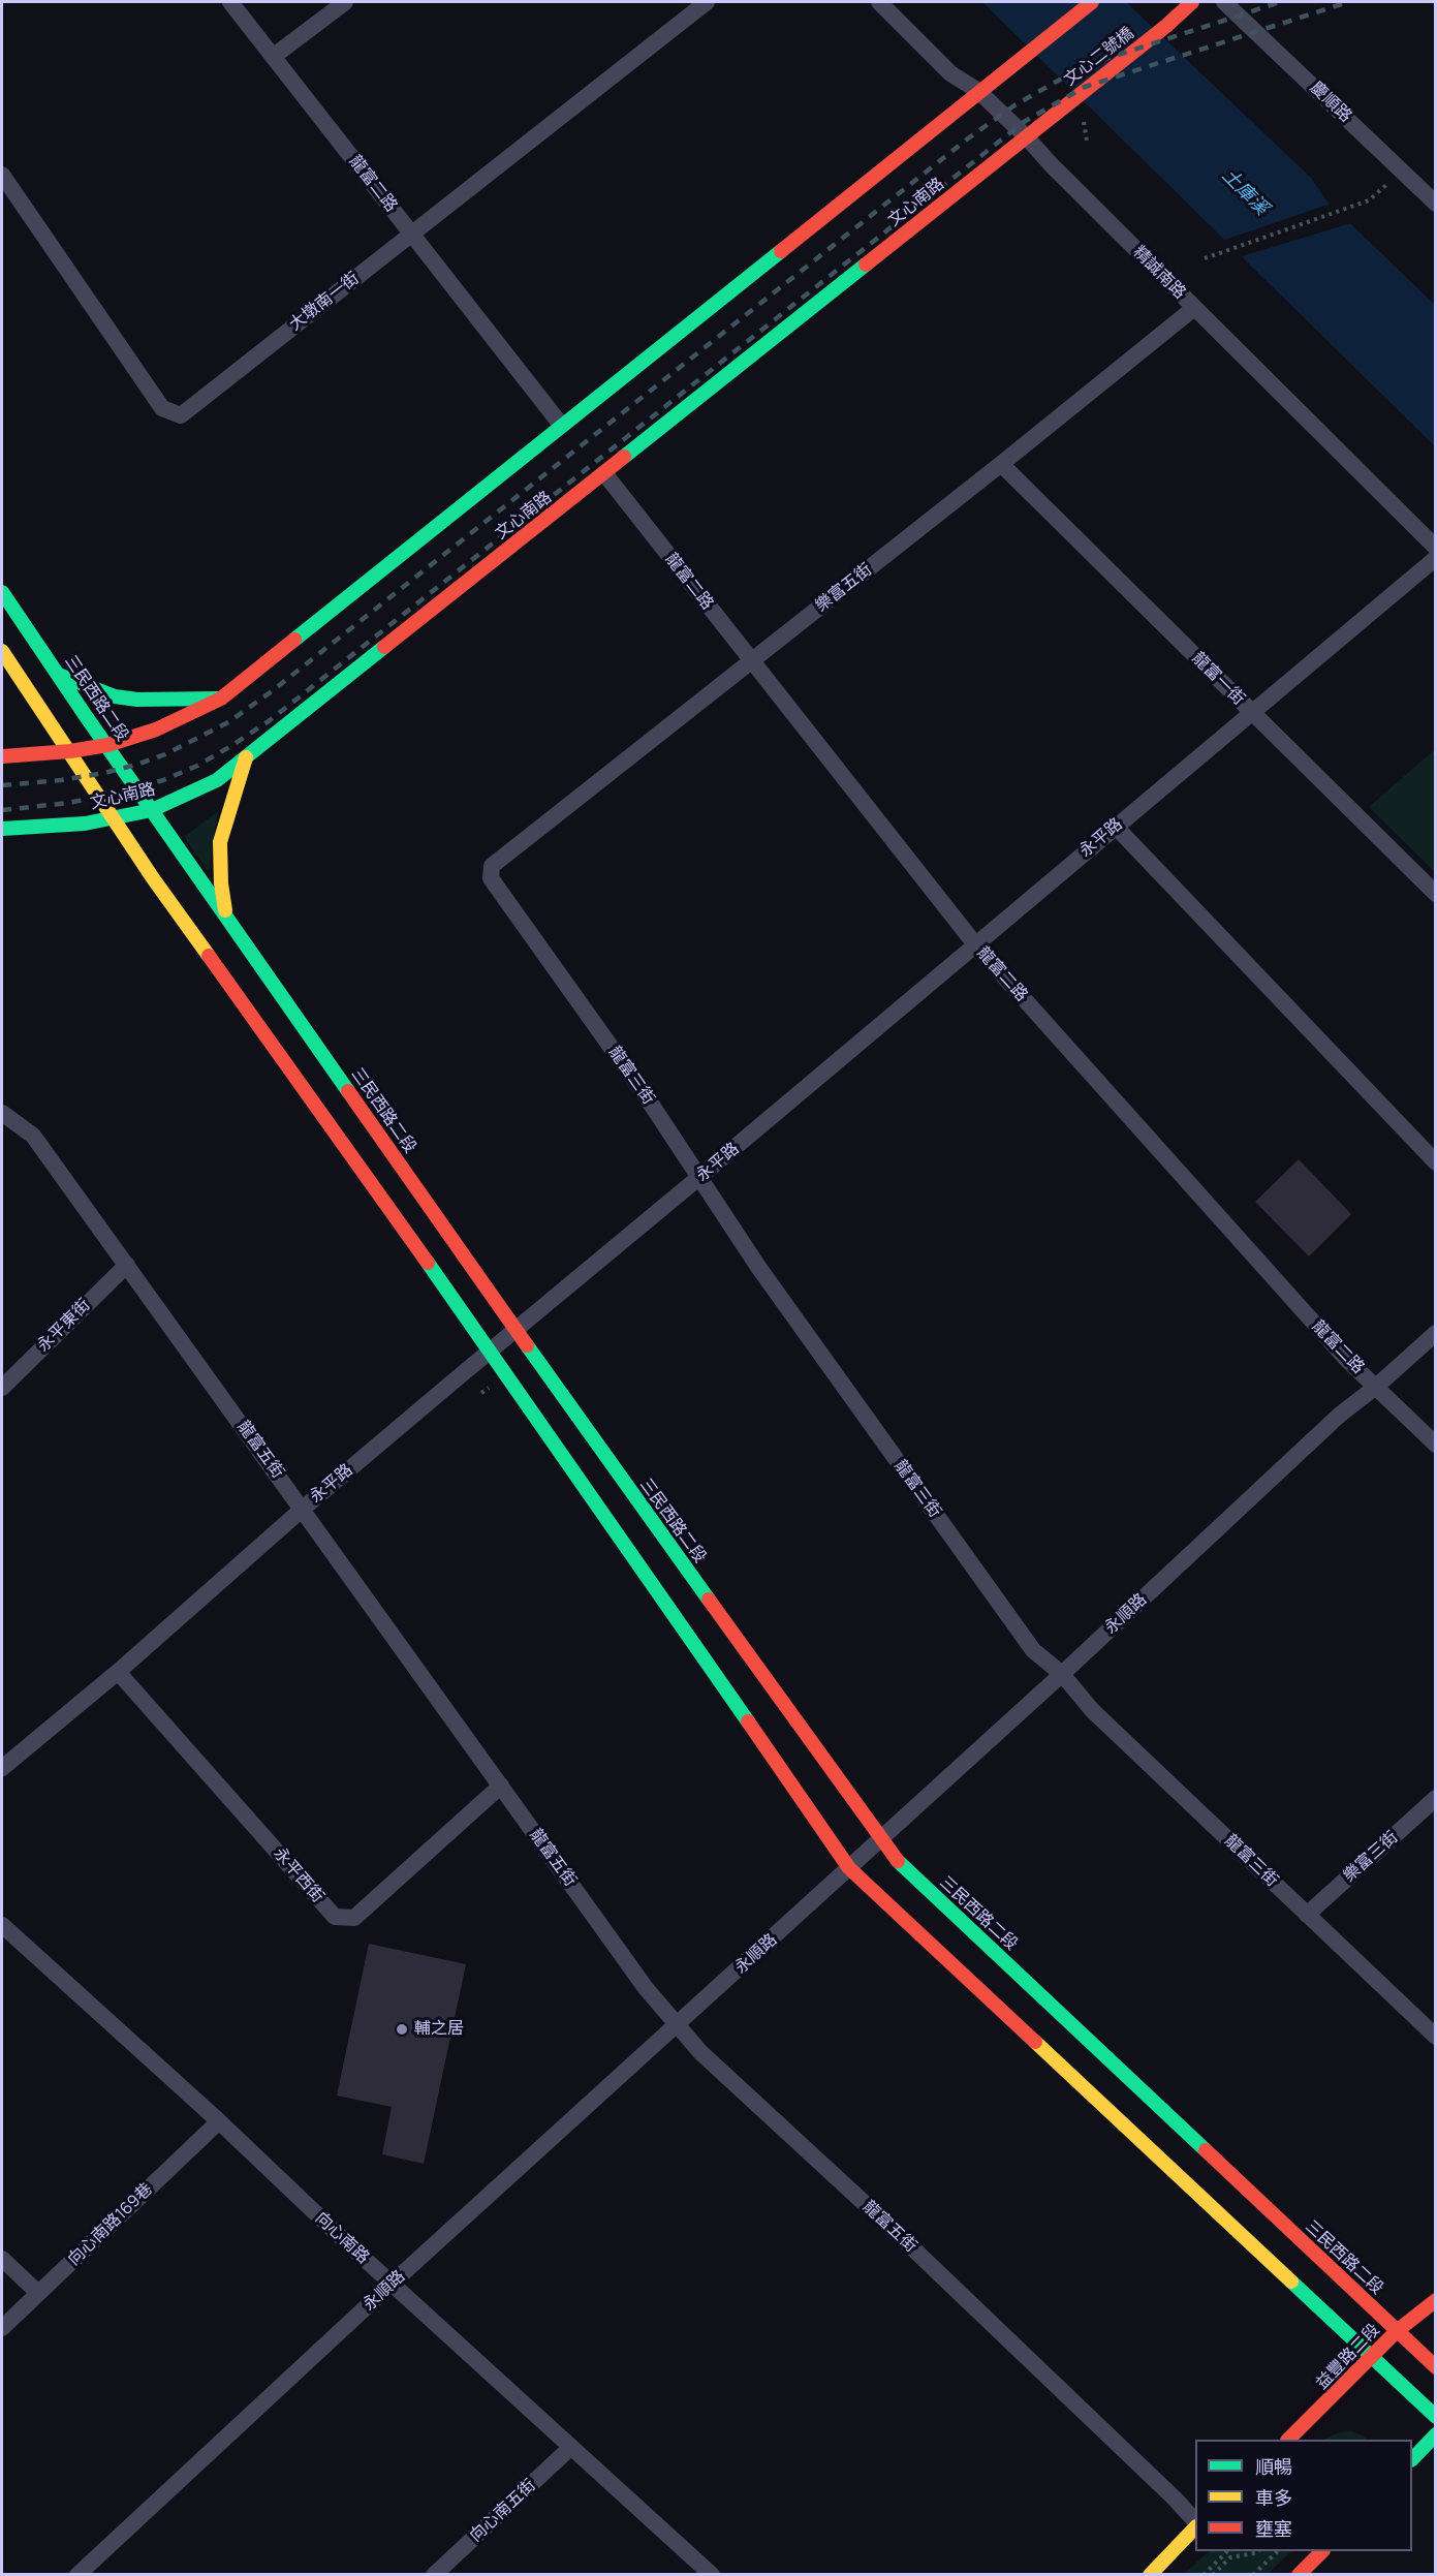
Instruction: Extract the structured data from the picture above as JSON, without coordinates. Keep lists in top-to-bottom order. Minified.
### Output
{"streets":{"street":["文心二號橋","慶順路","龍富二路","文心南路","精誠南路","大墩南一街","樂富五街","龍富一街","三民西路二段","永平路","龍富三街","永平東街","龍富五街","永順路","樂富三街","永平西街","向心南路169巷","向心南路","益豐路二段","向心南五街"]},"crossings":[["文心二號橋","文心南路"],["文心二號橋","精誠南路"],["龍富二路","文心南路"],["龍富二路","大墩南一街"],["龍富二路","樂富五街"],["龍富二路","永平路"],["龍富二路","永順路"],["文心南路","精誠南路"],["文心南路","三民西路二段"],["精誠南路","樂富五街"],["樂富五街","龍富一街"],["樂富五街","龍富三街"],["龍富一街","永平路"],["三民西路二段","永平路"],["三民西路二段","永順路"],["三民西路二段","益豐路二段"],["永平路","龍富三街"],["永平路","龍富五街"],["永平路","永平西街"],["龍富三街","永順路"],["龍富三街","樂富三街"],["永平東街","龍富五街"],["龍富五街","永順路"],["龍富五街","永平西街"],["永順路","向心南路"],["向心南路169巷","向心南路"],["向心南路","向心南五街"]],"water":["土庫溪"],"places":["輔之居"],"legend":["順暢","車多","壅塞"]}
